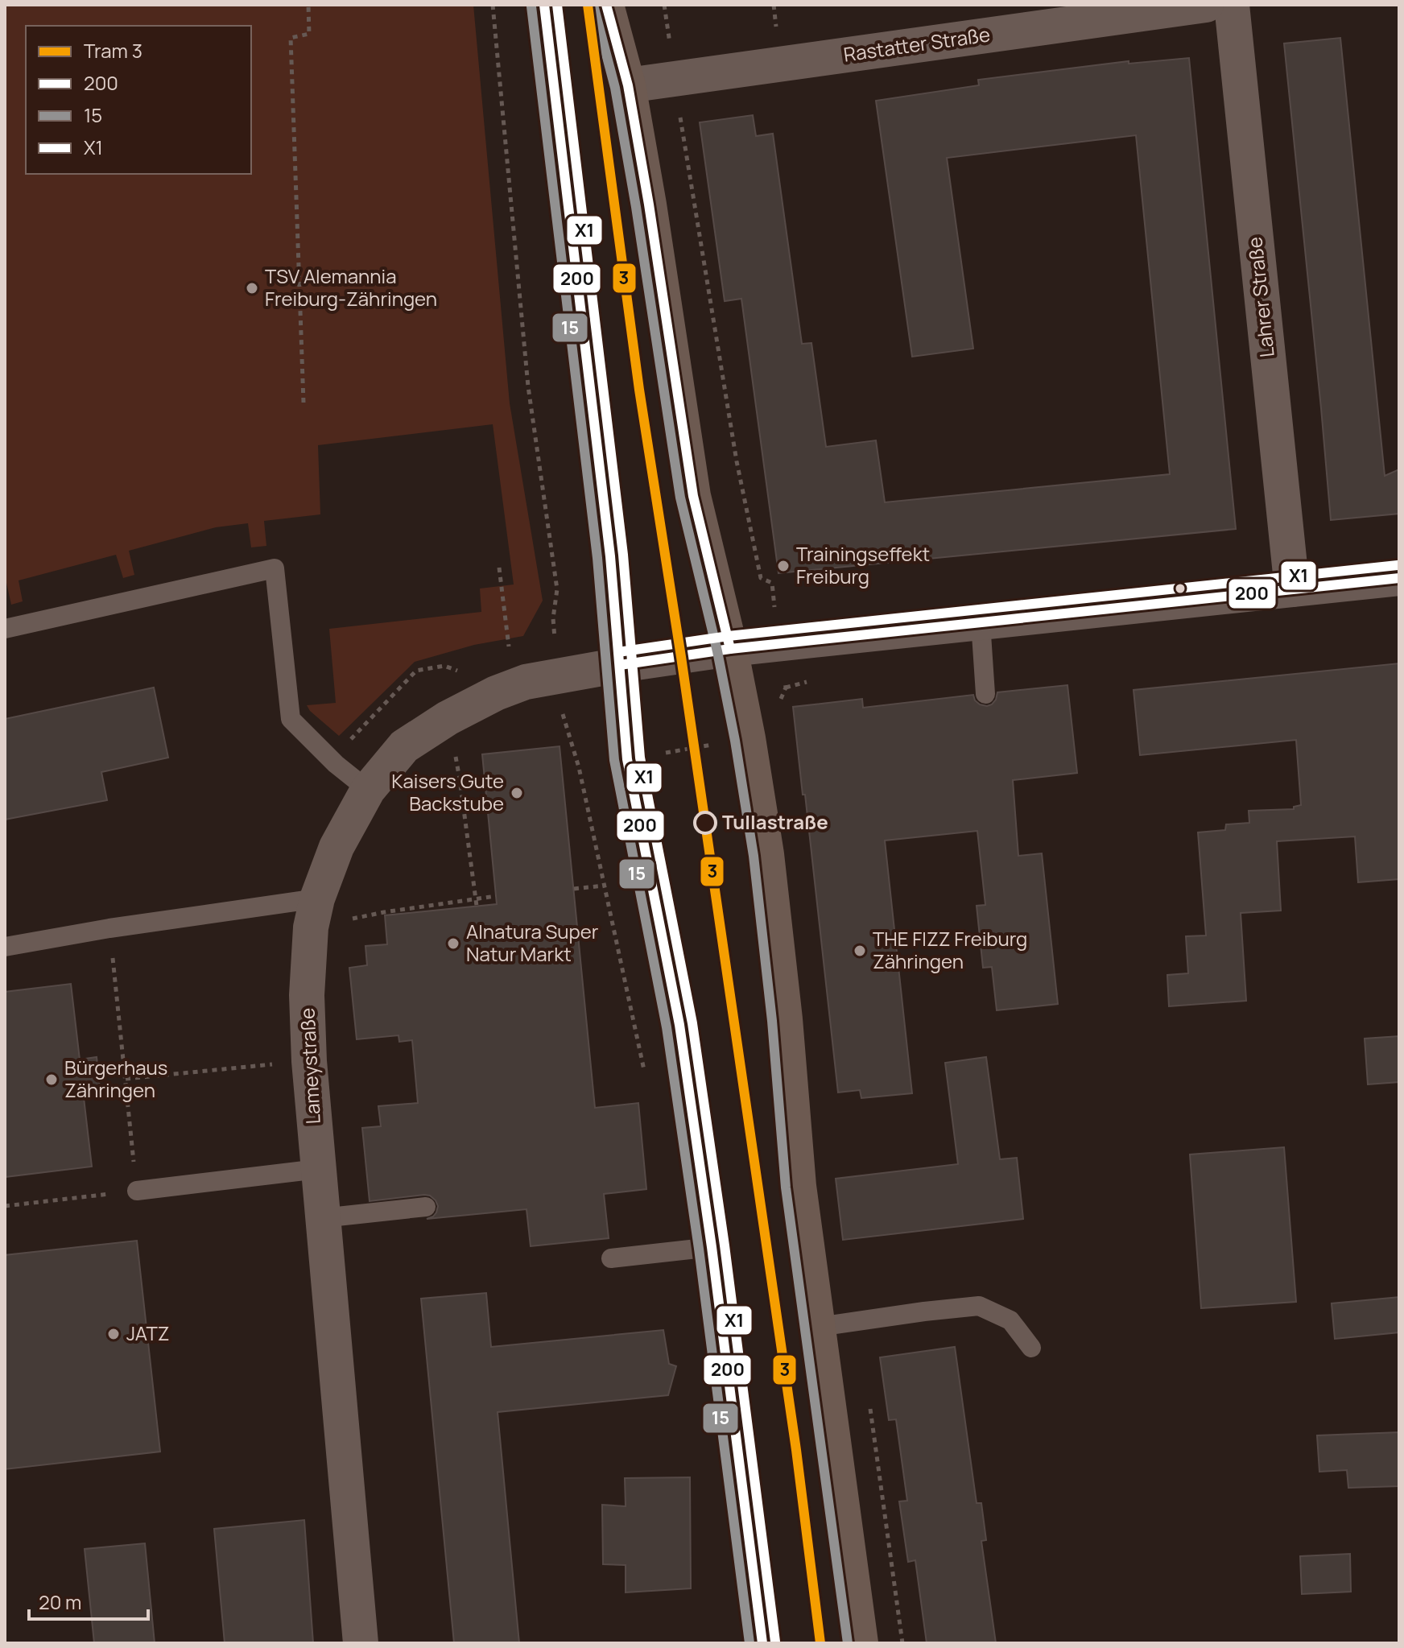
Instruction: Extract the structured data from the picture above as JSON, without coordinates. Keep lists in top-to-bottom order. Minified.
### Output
{"streets":{"street":["Rastatter Straße","Lahrer Straße","Lameystraße"]},"places":["TSV Alemannia Freiburg-Zähringen","Trainingseffekt Freiburg","Kaisers Gute Backstube","Tullastraße","Alnatura Super Natur Markt","THE FIZZ Freiburg Zähringen","Bürgerhaus Zähringen","JATZ"],"lines":["tram line 3","transit line 200","transit line X1","transit line 15"],"legend":["Tram 3","200","15","X1"],"scale_bar":"20 m"}
